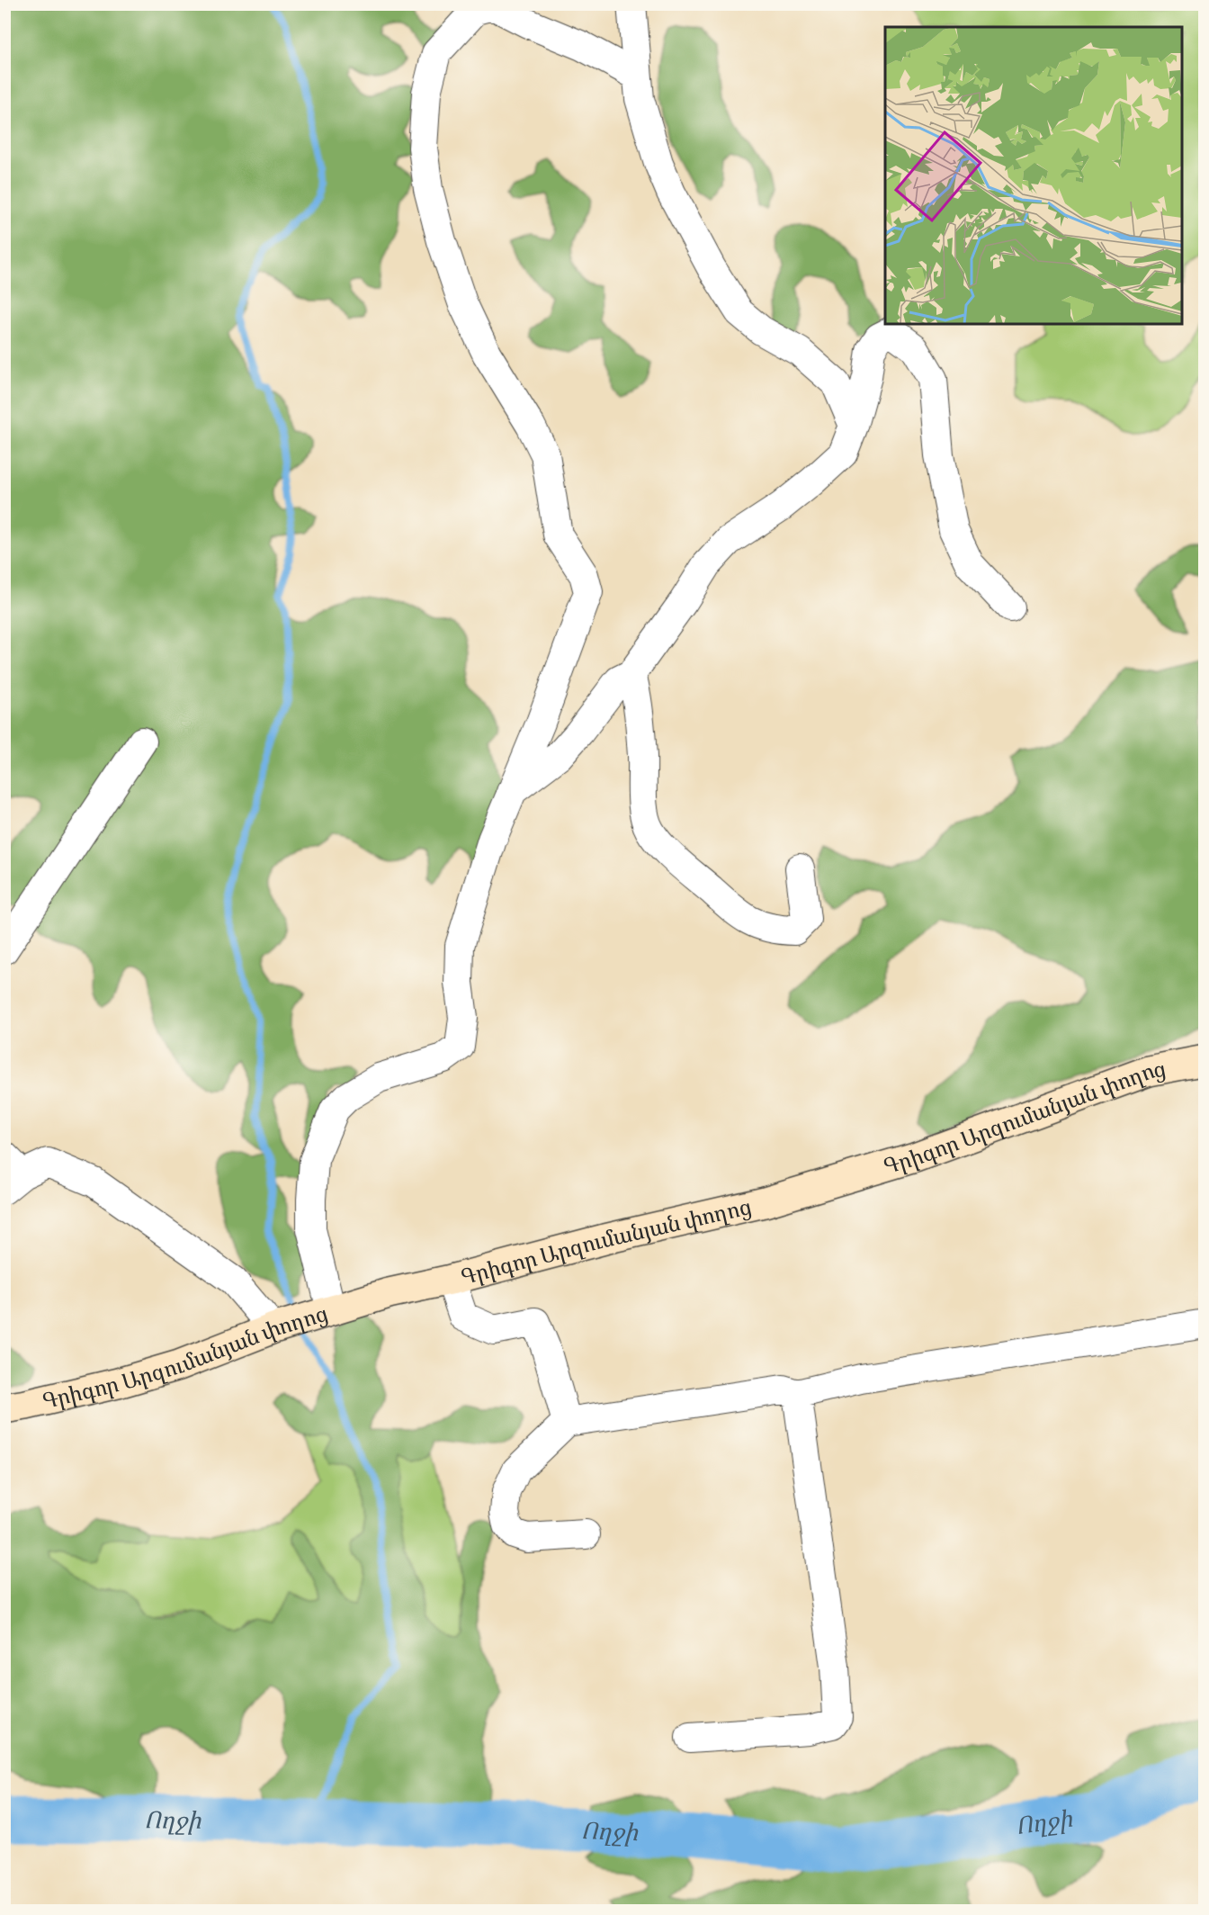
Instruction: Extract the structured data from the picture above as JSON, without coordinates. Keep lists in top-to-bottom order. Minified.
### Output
{"streets":{"street":["Գրիգոր Արզումանյան փողոց"]},"water":["Ողջի"]}
